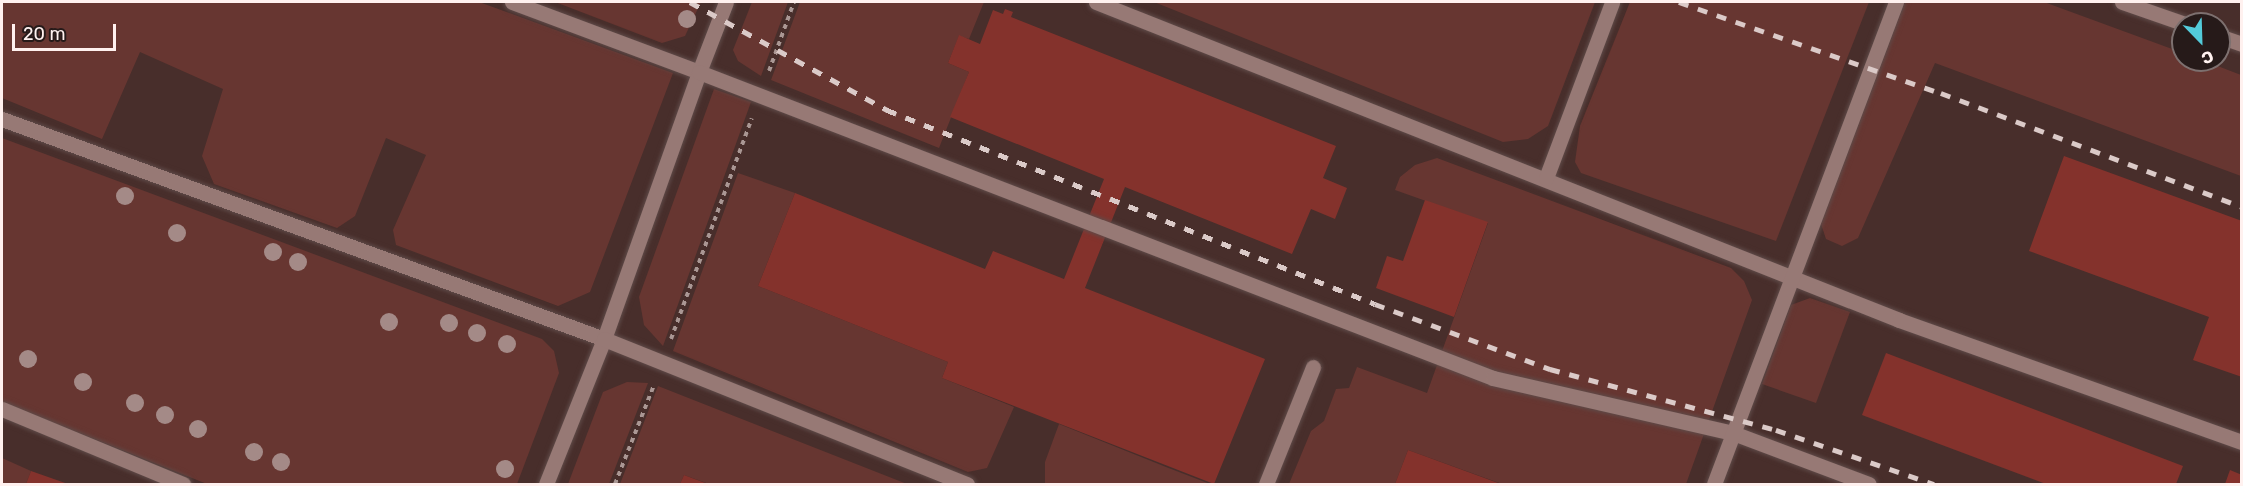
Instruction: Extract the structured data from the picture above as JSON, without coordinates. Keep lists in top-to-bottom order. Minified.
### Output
{"scale_bar":"20 m","north":"bottom right"}
